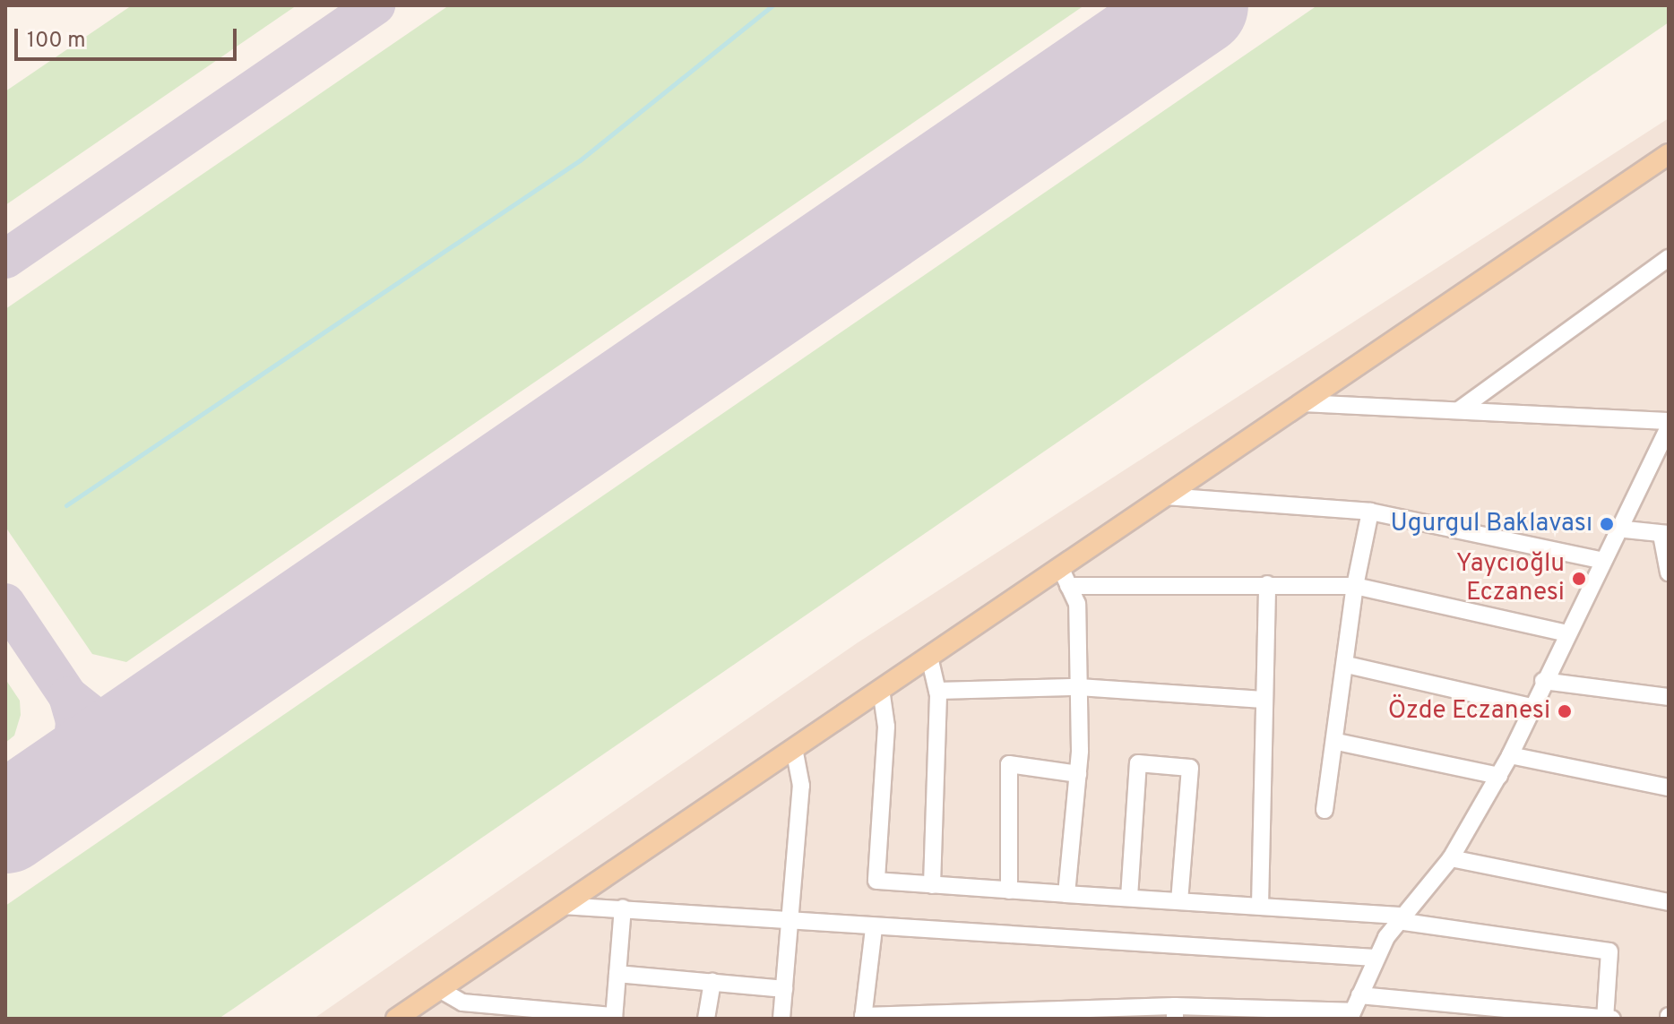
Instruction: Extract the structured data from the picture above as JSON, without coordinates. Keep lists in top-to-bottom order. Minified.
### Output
{"places":["Ugurgul Baklavası","Yaycıoğlu Eczanesi","Özde Eczanesi"],"scale_bar":"100 m"}
